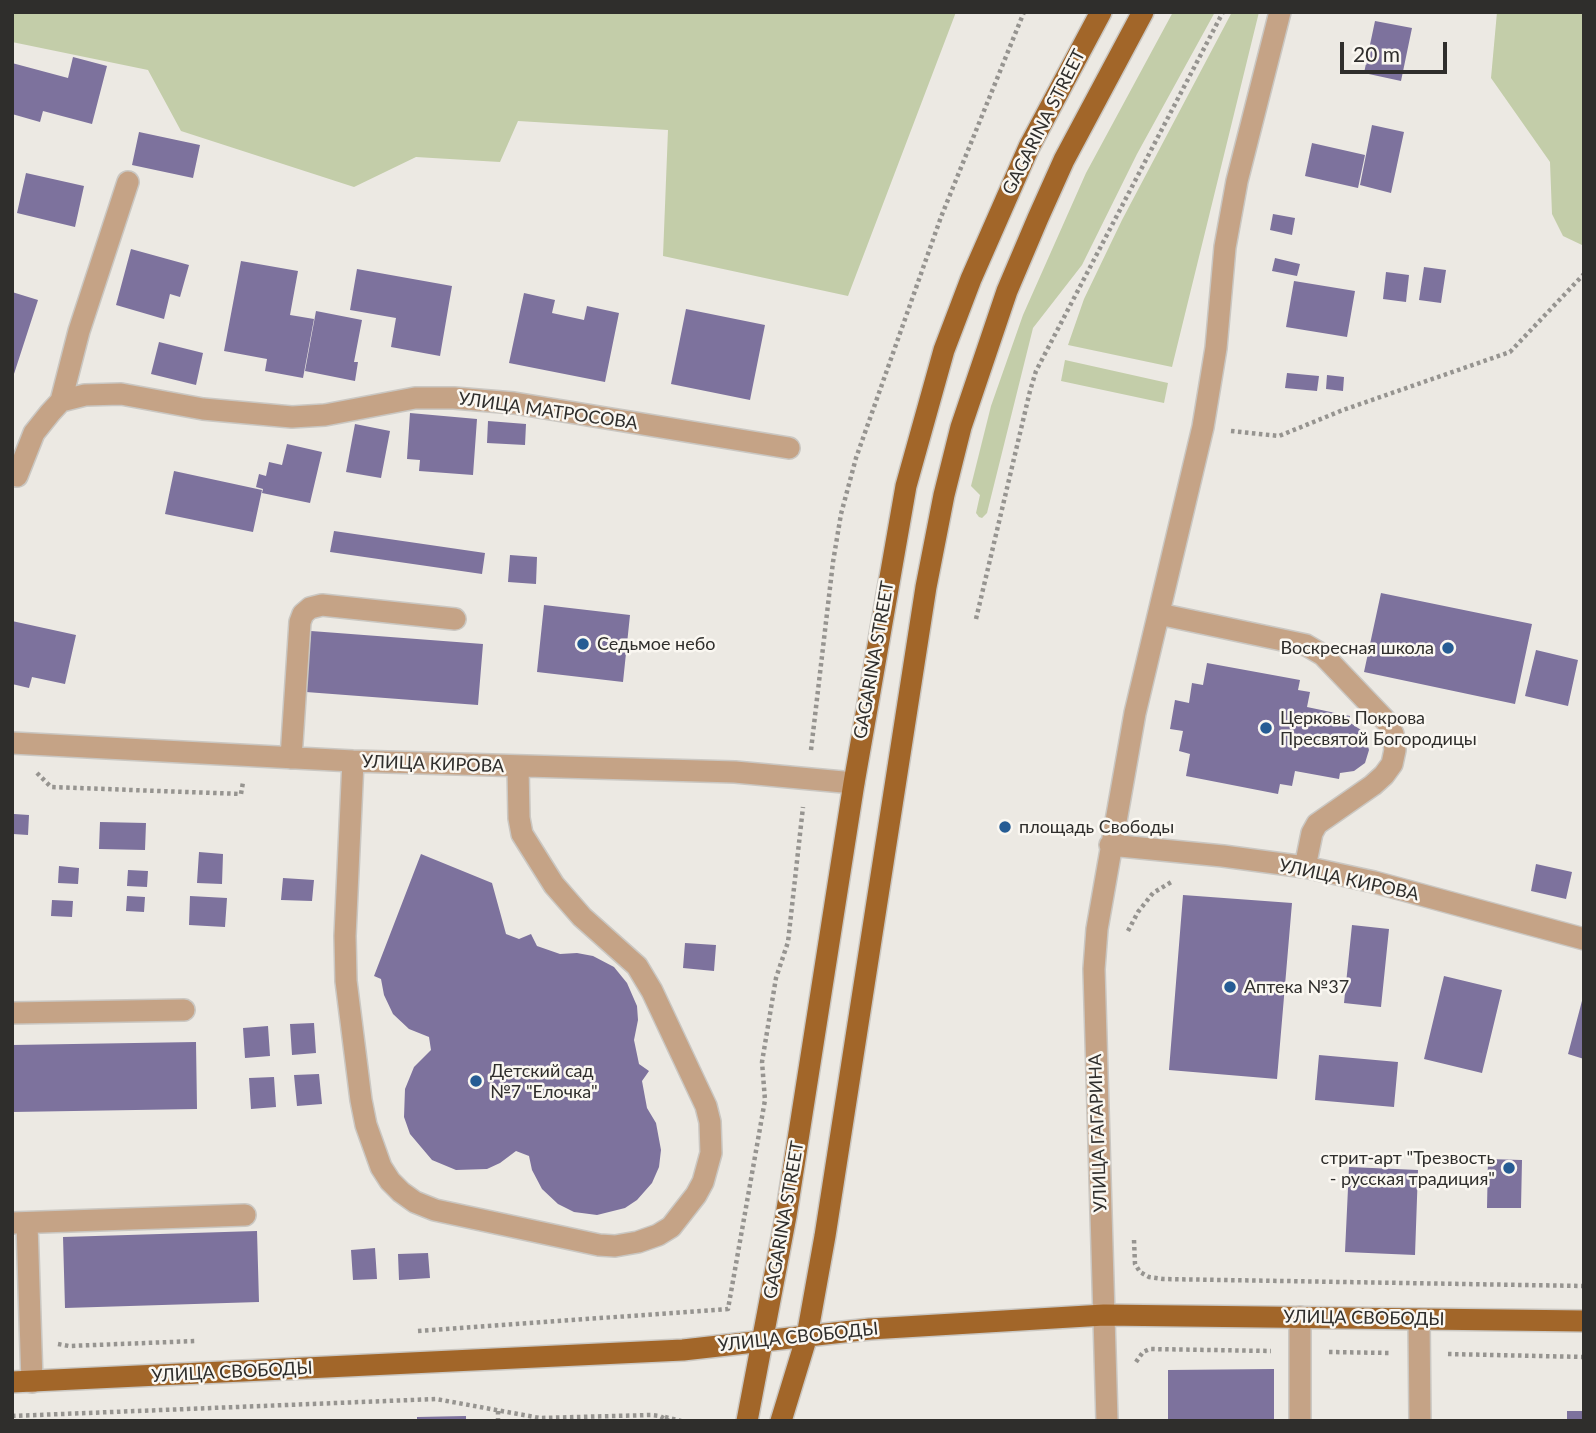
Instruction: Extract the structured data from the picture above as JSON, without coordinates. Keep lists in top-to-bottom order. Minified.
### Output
{"streets":{"main road":["GAGARINA STREET","УЛИЦА СВОБОДЫ"],"street":["УЛИЦА МАТРОСОВА","УЛИЦА КИРОВА","УЛИЦА ГАГАРИНА"]},"crossings":[["GAGARINA STREET","УЛИЦА КИРОВА"],["GAGARINA STREET","УЛИЦА СВОБОДЫ"],["УЛИЦА КИРОВА","УЛИЦА ГАГАРИНА"],["УЛИЦА ГАГАРИНА","УЛИЦА СВОБОДЫ"]],"places":["Седьмое небо","Воскресная школа","Церковь Покрова Пресвятой Богородицы","площадь Свободы","Аптека №37","Детский сад №7 \"Елочка\"","стрит-арт \"Трезвость - русская традиция\""],"scale_bar":"20 m"}
